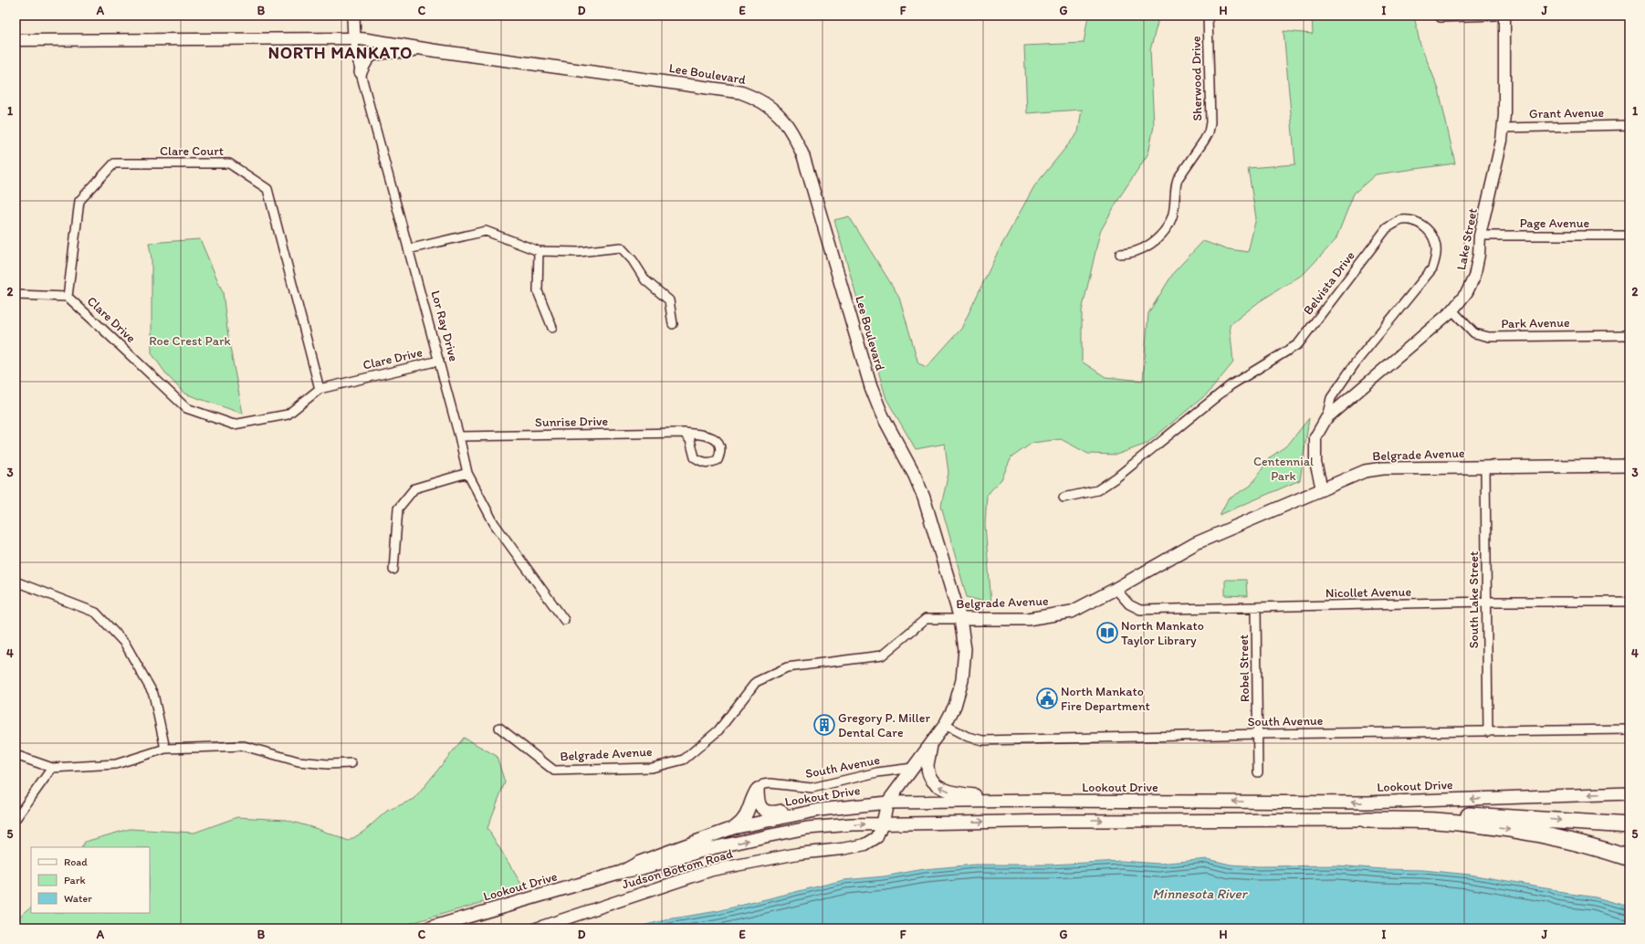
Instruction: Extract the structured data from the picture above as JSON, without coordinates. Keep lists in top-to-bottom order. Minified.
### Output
{"streets":{"main road":["Lee Boulevard","Lor Ray Drive","Belgrade Avenue","Lookout Drive"],"street":["Sherwood Drive","Grant Avenue","Clare Court","Page Avenue","Lake Street","Belvista Drive","Clare Drive","Park Avenue","Sunrise Drive","Nicollet Avenue","South Lake Street","Robel Street","South Avenue","Judson Bottom Road"]},"crossings":[["Lee Boulevard","Lor Ray Drive"],["Lee Boulevard","Belgrade Avenue"],["Lee Boulevard","South Avenue"],["Lee Boulevard","Lookout Drive"],["Lee Boulevard","Judson Bottom Road"],["Grant Avenue","Lake Street"],["Clare Court","Clare Drive"],["Page Avenue","Lake Street"],["Lake Street","Belvista Drive"],["Lake Street","Park Avenue"],["Lake Street","Belgrade Avenue"],["Clare Drive","Lor Ray Drive"],["Lor Ray Drive","Sunrise Drive"],["Belgrade Avenue","Nicollet Avenue"],["Belgrade Avenue","South Lake Street"],["Nicollet Avenue","South Lake Street"],["Nicollet Avenue","Robel Street"],["South Lake Street","South Avenue"],["Robel Street","South Avenue"],["Lookout Drive","Judson Bottom Road"]],"districts":["NORTH MANKATO"],"water":["Minnesota River"],"parks":["Roe Crest Park","Centennial Park"],"places":{"library":["North Mankato Taylor Library"],"public building":["North Mankato Fire Department"],"building":["Gregory P. Miller Dental Care"]},"legend":["Road","Park","Water"],"grid":{"columns":["A","B","C","D","E","F","G","H","I","J"],"rows":["1","2","3","4","5"]}}
